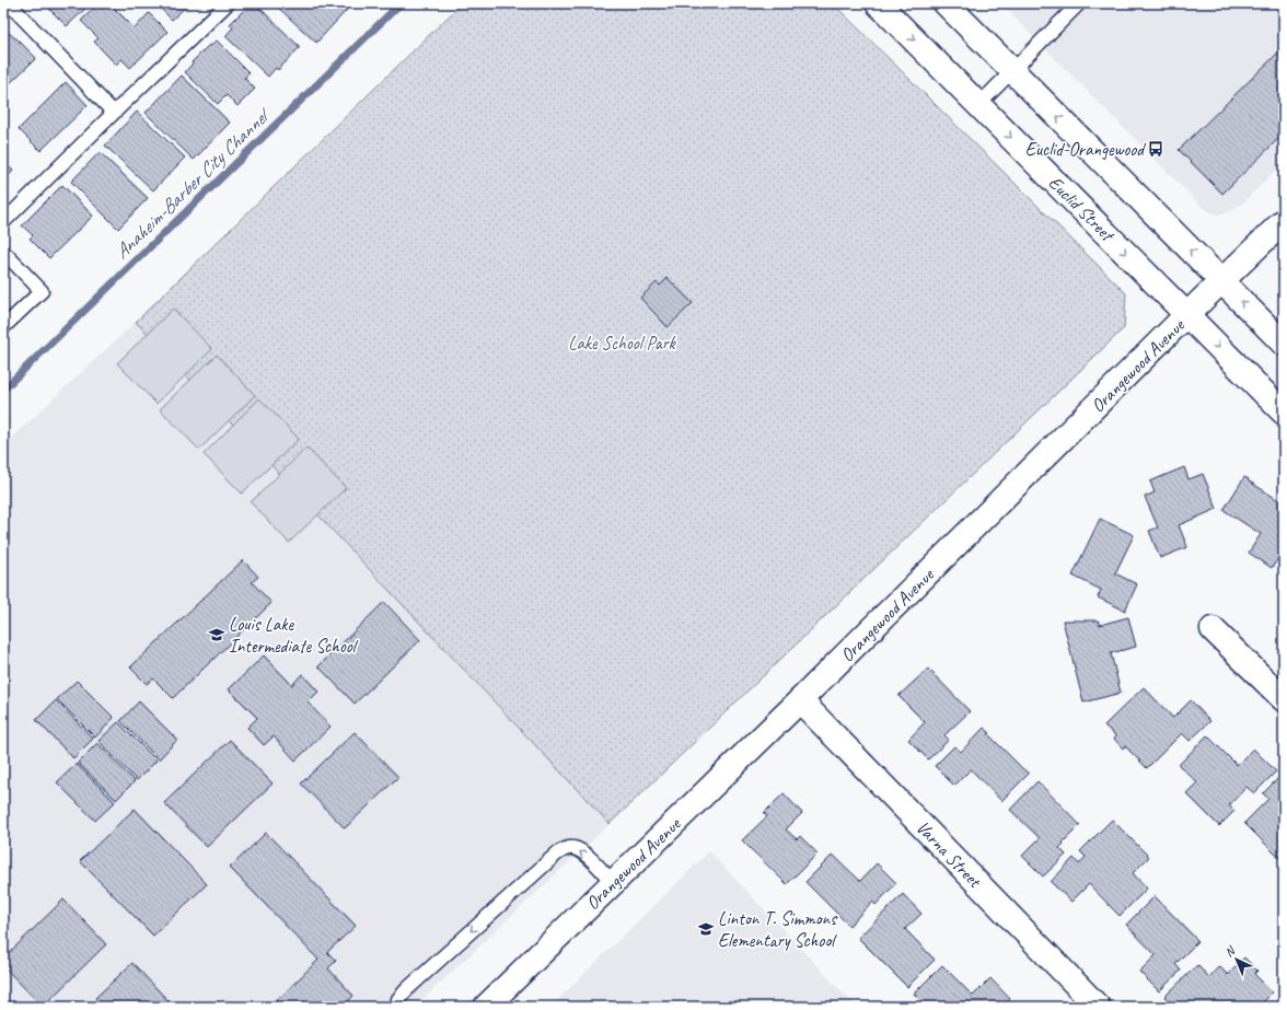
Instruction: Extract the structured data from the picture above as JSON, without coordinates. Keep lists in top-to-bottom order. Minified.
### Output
{"streets":{"main road":["Euclid Street","Orangewood Avenue","Varna Street"]},"crossings":[["Euclid Street","Orangewood Avenue"],["Orangewood Avenue","Varna Street"]],"water":["Anaheim-Barber City Channel"],"parks":["Lake School Park"],"places":{"bus stop":["Euclid-Orangewood"],"school or university":["Louis Lake Intermediate School","Linton T. Simmons Elementary School"]},"north":"top left"}
